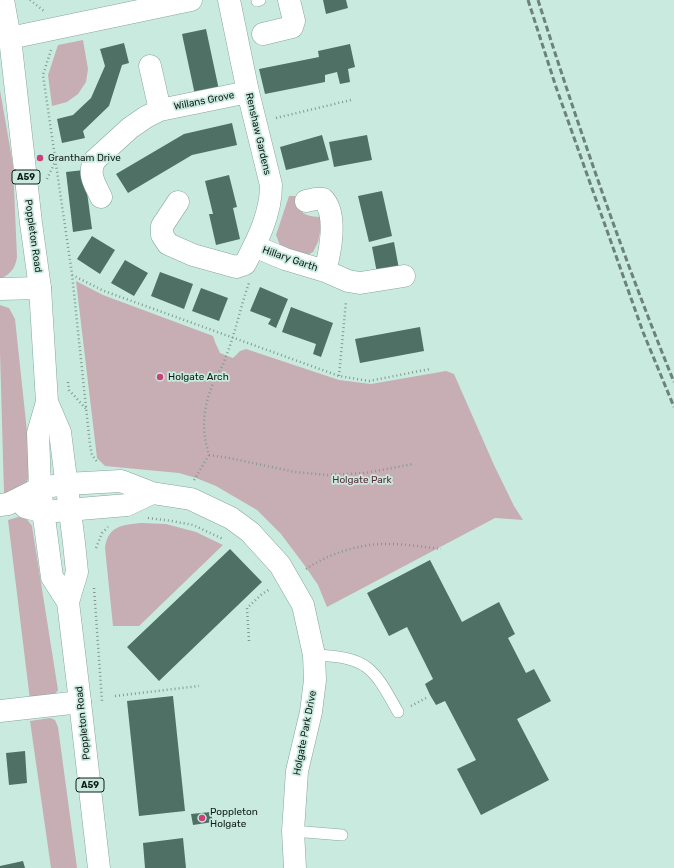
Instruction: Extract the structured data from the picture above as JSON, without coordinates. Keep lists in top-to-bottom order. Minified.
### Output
{"streets":{"street":["Willans Grove","Renshaw Gardens","A59","Poppleton Road","Hillary Garth","Holgate Park Drive"]},"crossings":[["Willans Grove","Renshaw Gardens"],["Renshaw Gardens","Hillary Garth"],["Poppleton Road","Holgate Park Drive"]],"parks":["Holgate Park"],"places":["Grantham Drive","Holgate Arch","Poppleton Holgate"]}
